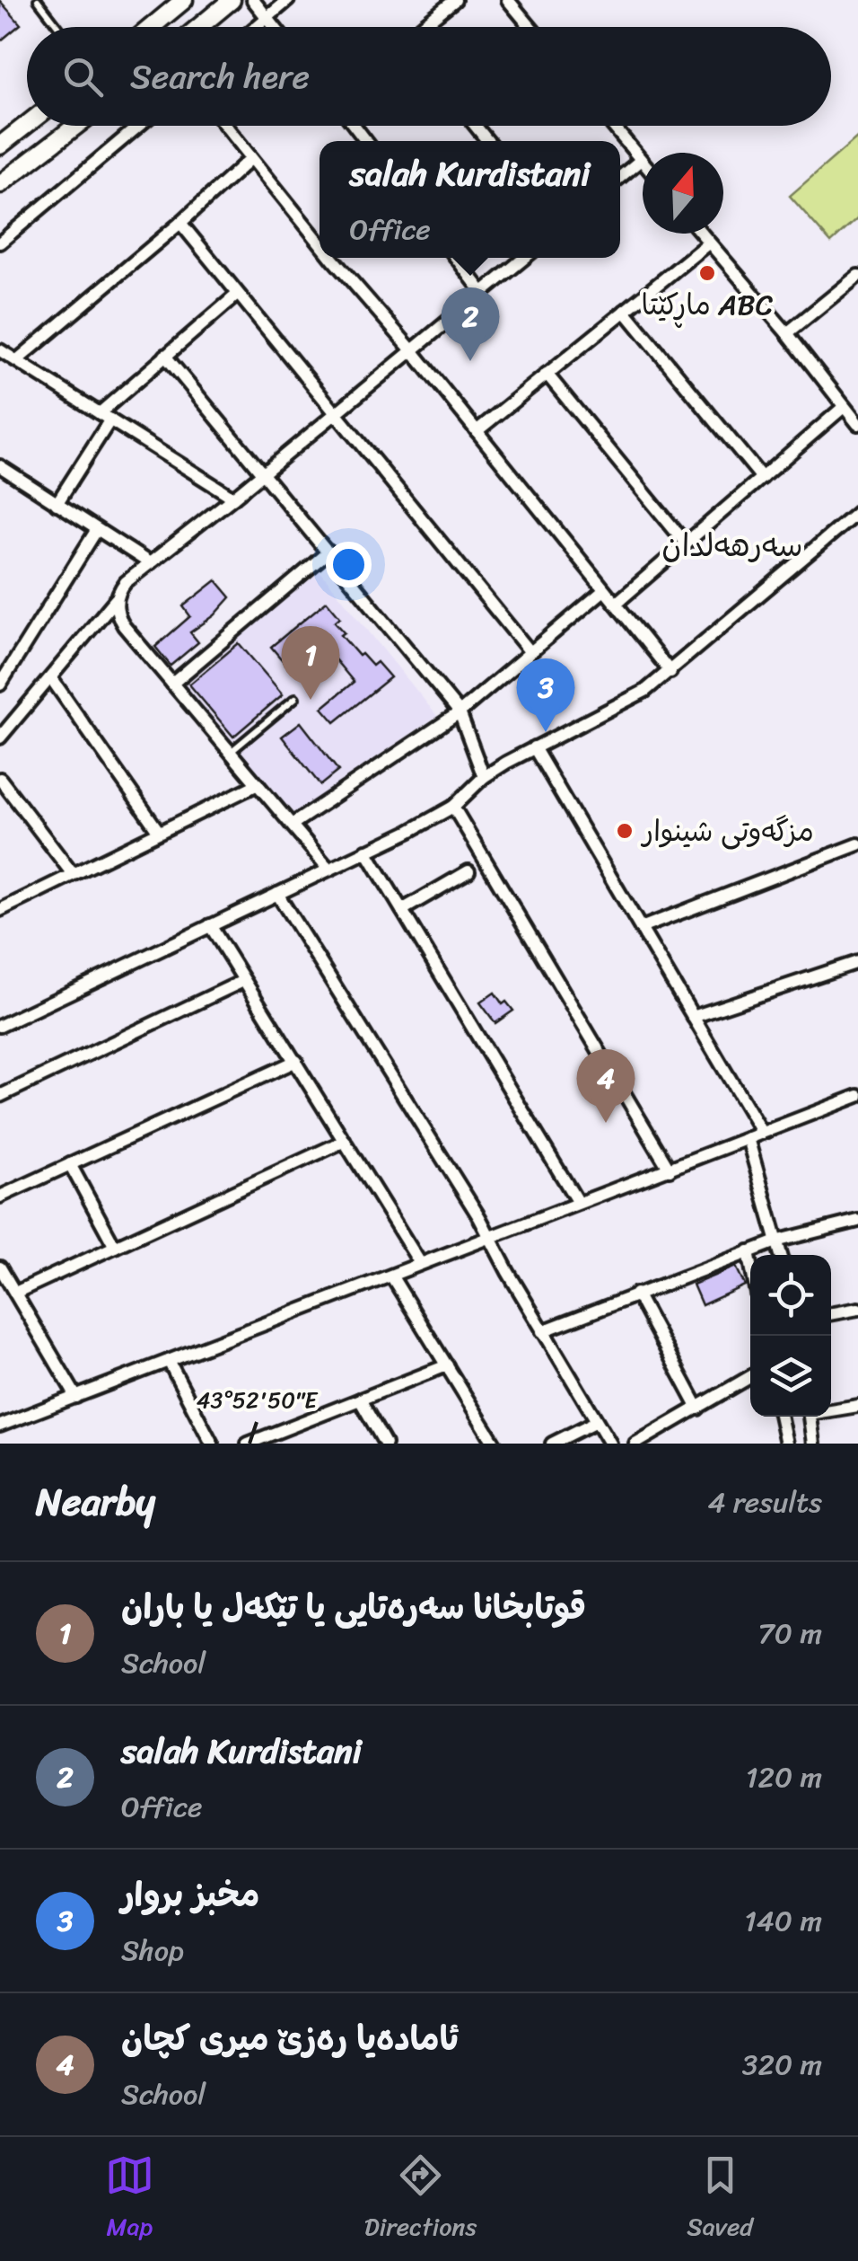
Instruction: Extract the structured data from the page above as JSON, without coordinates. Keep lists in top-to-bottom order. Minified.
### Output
{"districts":["سەرهەلدان"],"places":["ماڕکێتا ABC","مزگەوتی شينوار"],"north":"top","page":{"search":"Search here","popup":["salah Kurdistani","Office"],"pins":["2","1","3","4"],"heading":["Nearby","4 results"],"list":[{"mark":"1","name":"قوتابخانا سەرەتایی یا تێکەل یا باران","note":"School","value":"70 m"},{"mark":"2","name":"salah Kurdistani","note":"Office","value":"120 m"},{"mark":"3","name":"مخبز بروار","note":"Shop","value":"140 m"},{"mark":"4","name":"ئامادەيا رەزێ ميرى كچان","note":"School","value":"320 m"}],"nav":["Map","Directions","Saved"]},"coordinates":["43°52'50\"E"]}
